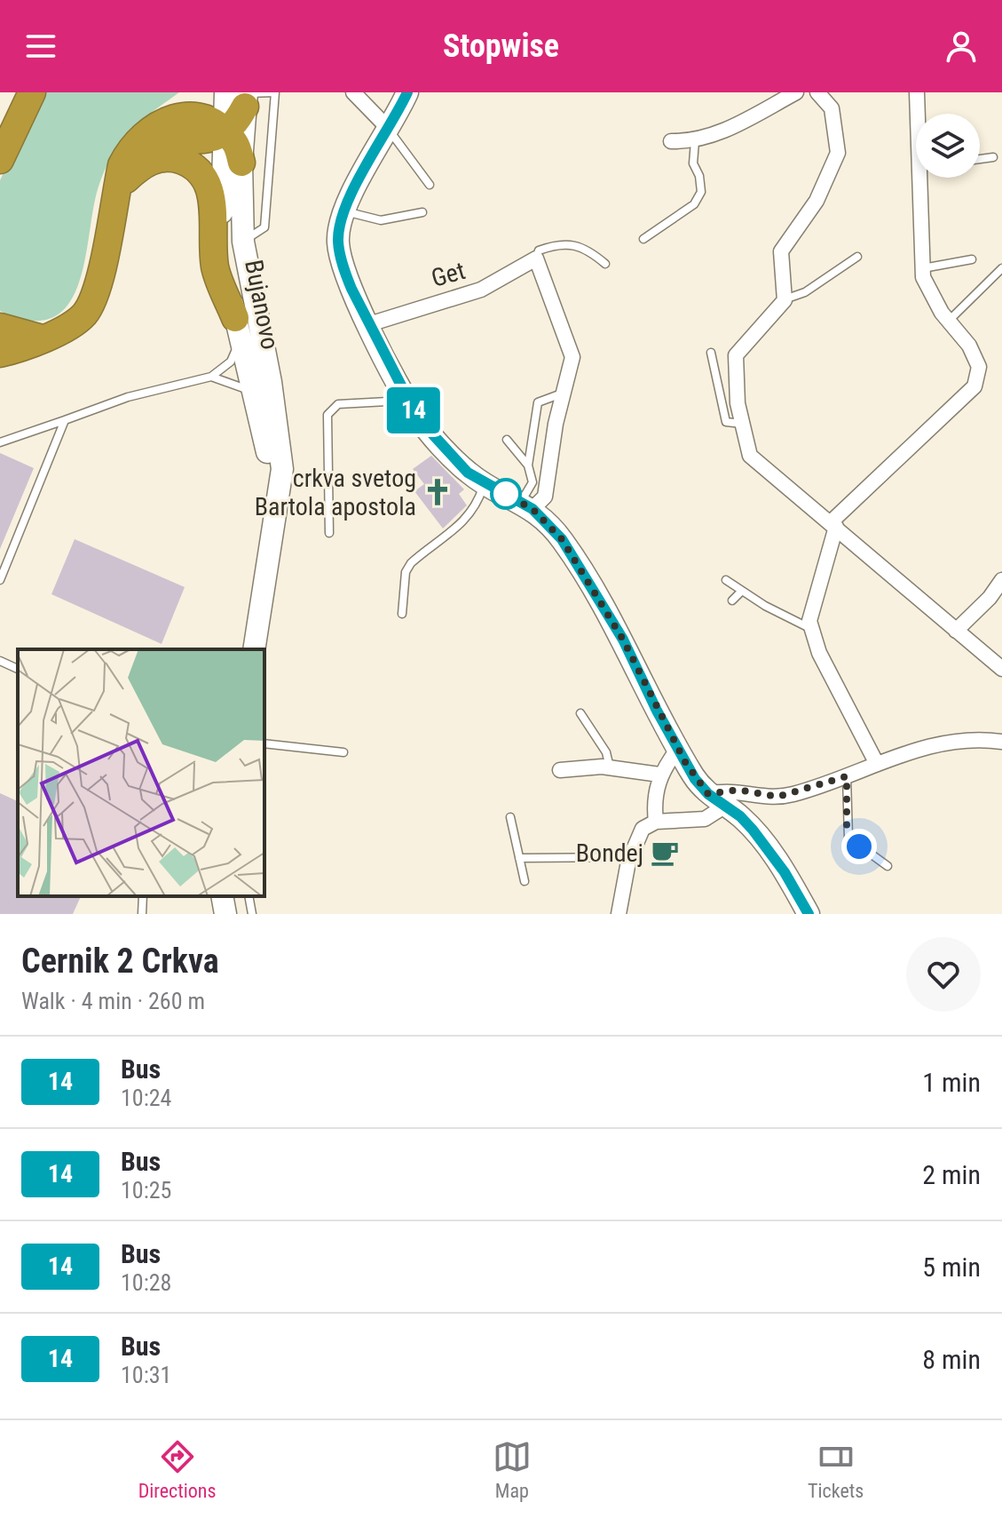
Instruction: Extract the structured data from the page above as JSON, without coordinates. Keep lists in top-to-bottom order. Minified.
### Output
{"streets":{"street":["Get","Bujanovo"]},"places":{"church":["crkva svetog Bartola apostola"],"cafe":["Bondej"]},"lines":["bus line 14"],"page":{"header":"Stopwise","on_map":"14","heading":["Cernik 2 Crkva","Walk · 4 min · 260 m"],"list":[{"mark":"14","name":"Bus","note":"10:24","value":"1 min"},{"mark":"14","name":"Bus","note":"10:25","value":"2 min"},{"mark":"14","name":"Bus","note":"10:28","value":"5 min"},{"mark":"14","name":"Bus","note":"10:31","value":"8 min"}],"tabs":["Directions","Map","Tickets"]}}
